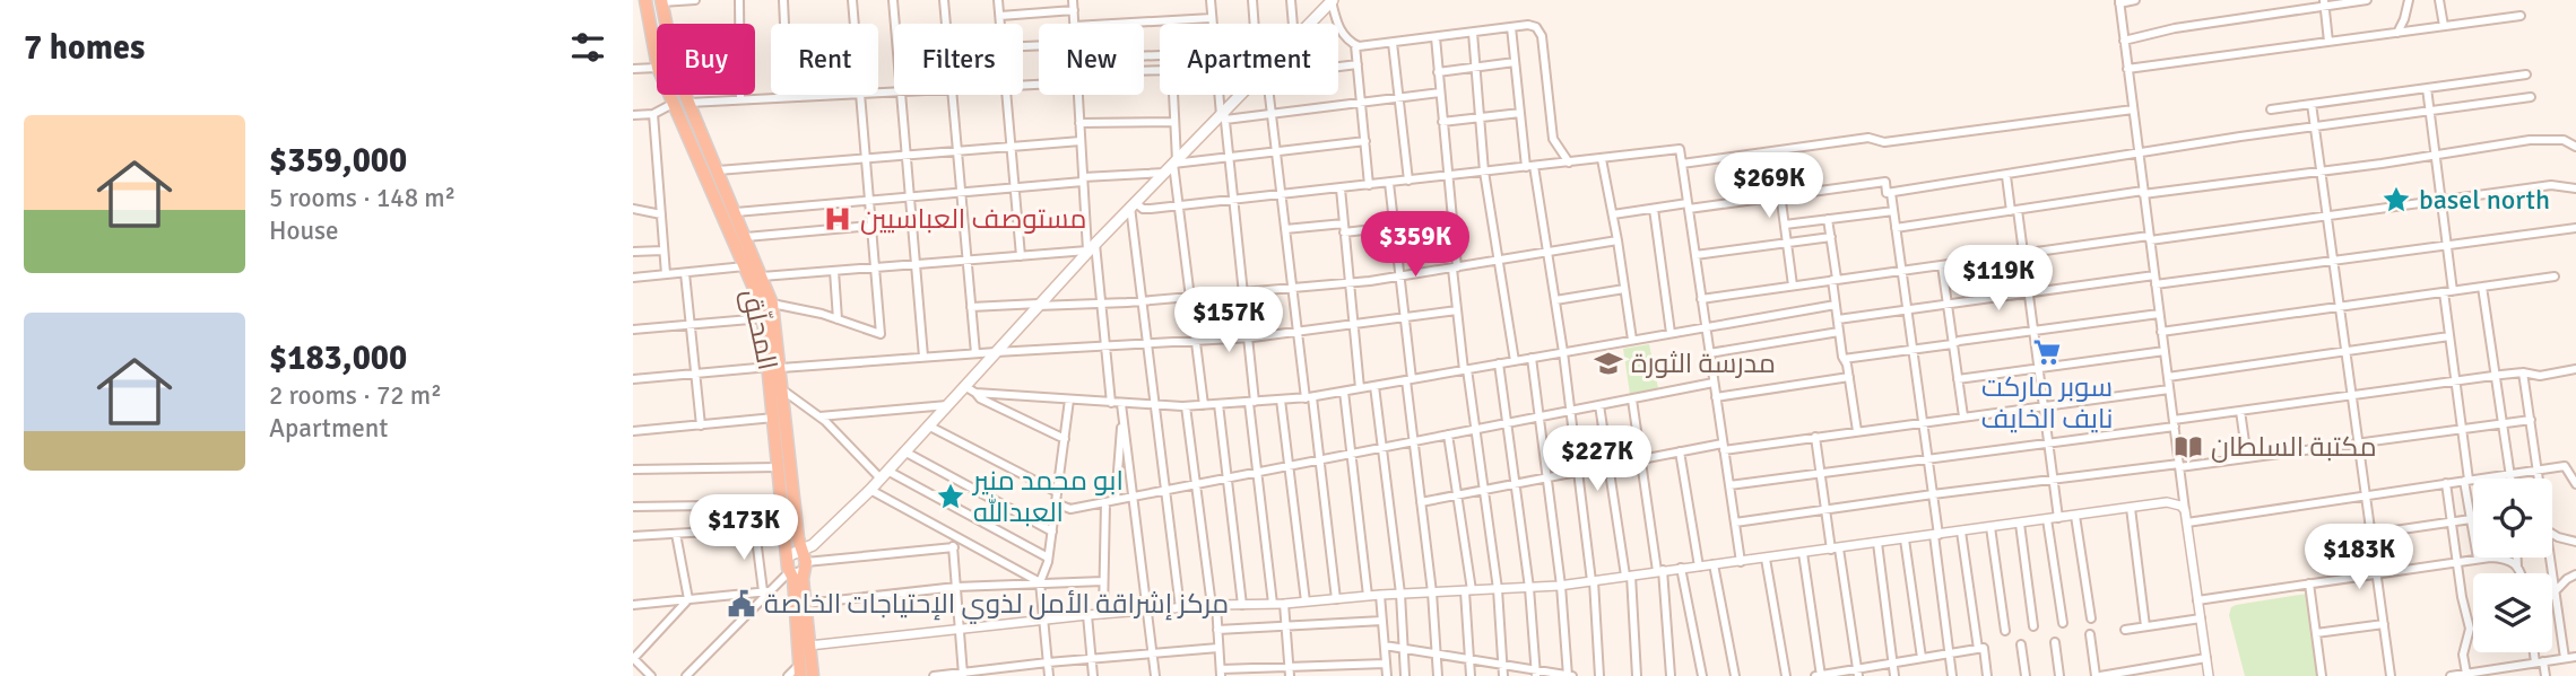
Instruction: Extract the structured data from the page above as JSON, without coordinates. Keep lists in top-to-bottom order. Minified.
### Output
{"streets":{"highway":["المحلّق"]},"places":{"place":["basel north","ابو محمد منير العبدالله"],"hospital":["مستوصف العباسيين"],"supermarket":["سوبر ماركت نايف الخايف"],"school or university":["مدرسة الثورة"],"library":["مكتبة السلطان"],"public building":["مركز إشراقة الأمل لذوي الإحتياجات الخاصة"]},"page":{"heading":"7 homes","chip":["Buy","Rent","Filters","New","Apartment"],"list":[{"name":"$359,000","note":"5 rooms · 148 m² · House"},{"name":"$183,000","note":"2 rooms · 72 m² · Apartment"}],"price":["$269K","$359K","$119K","$157K","$227K","$173K","$183K"]}}
